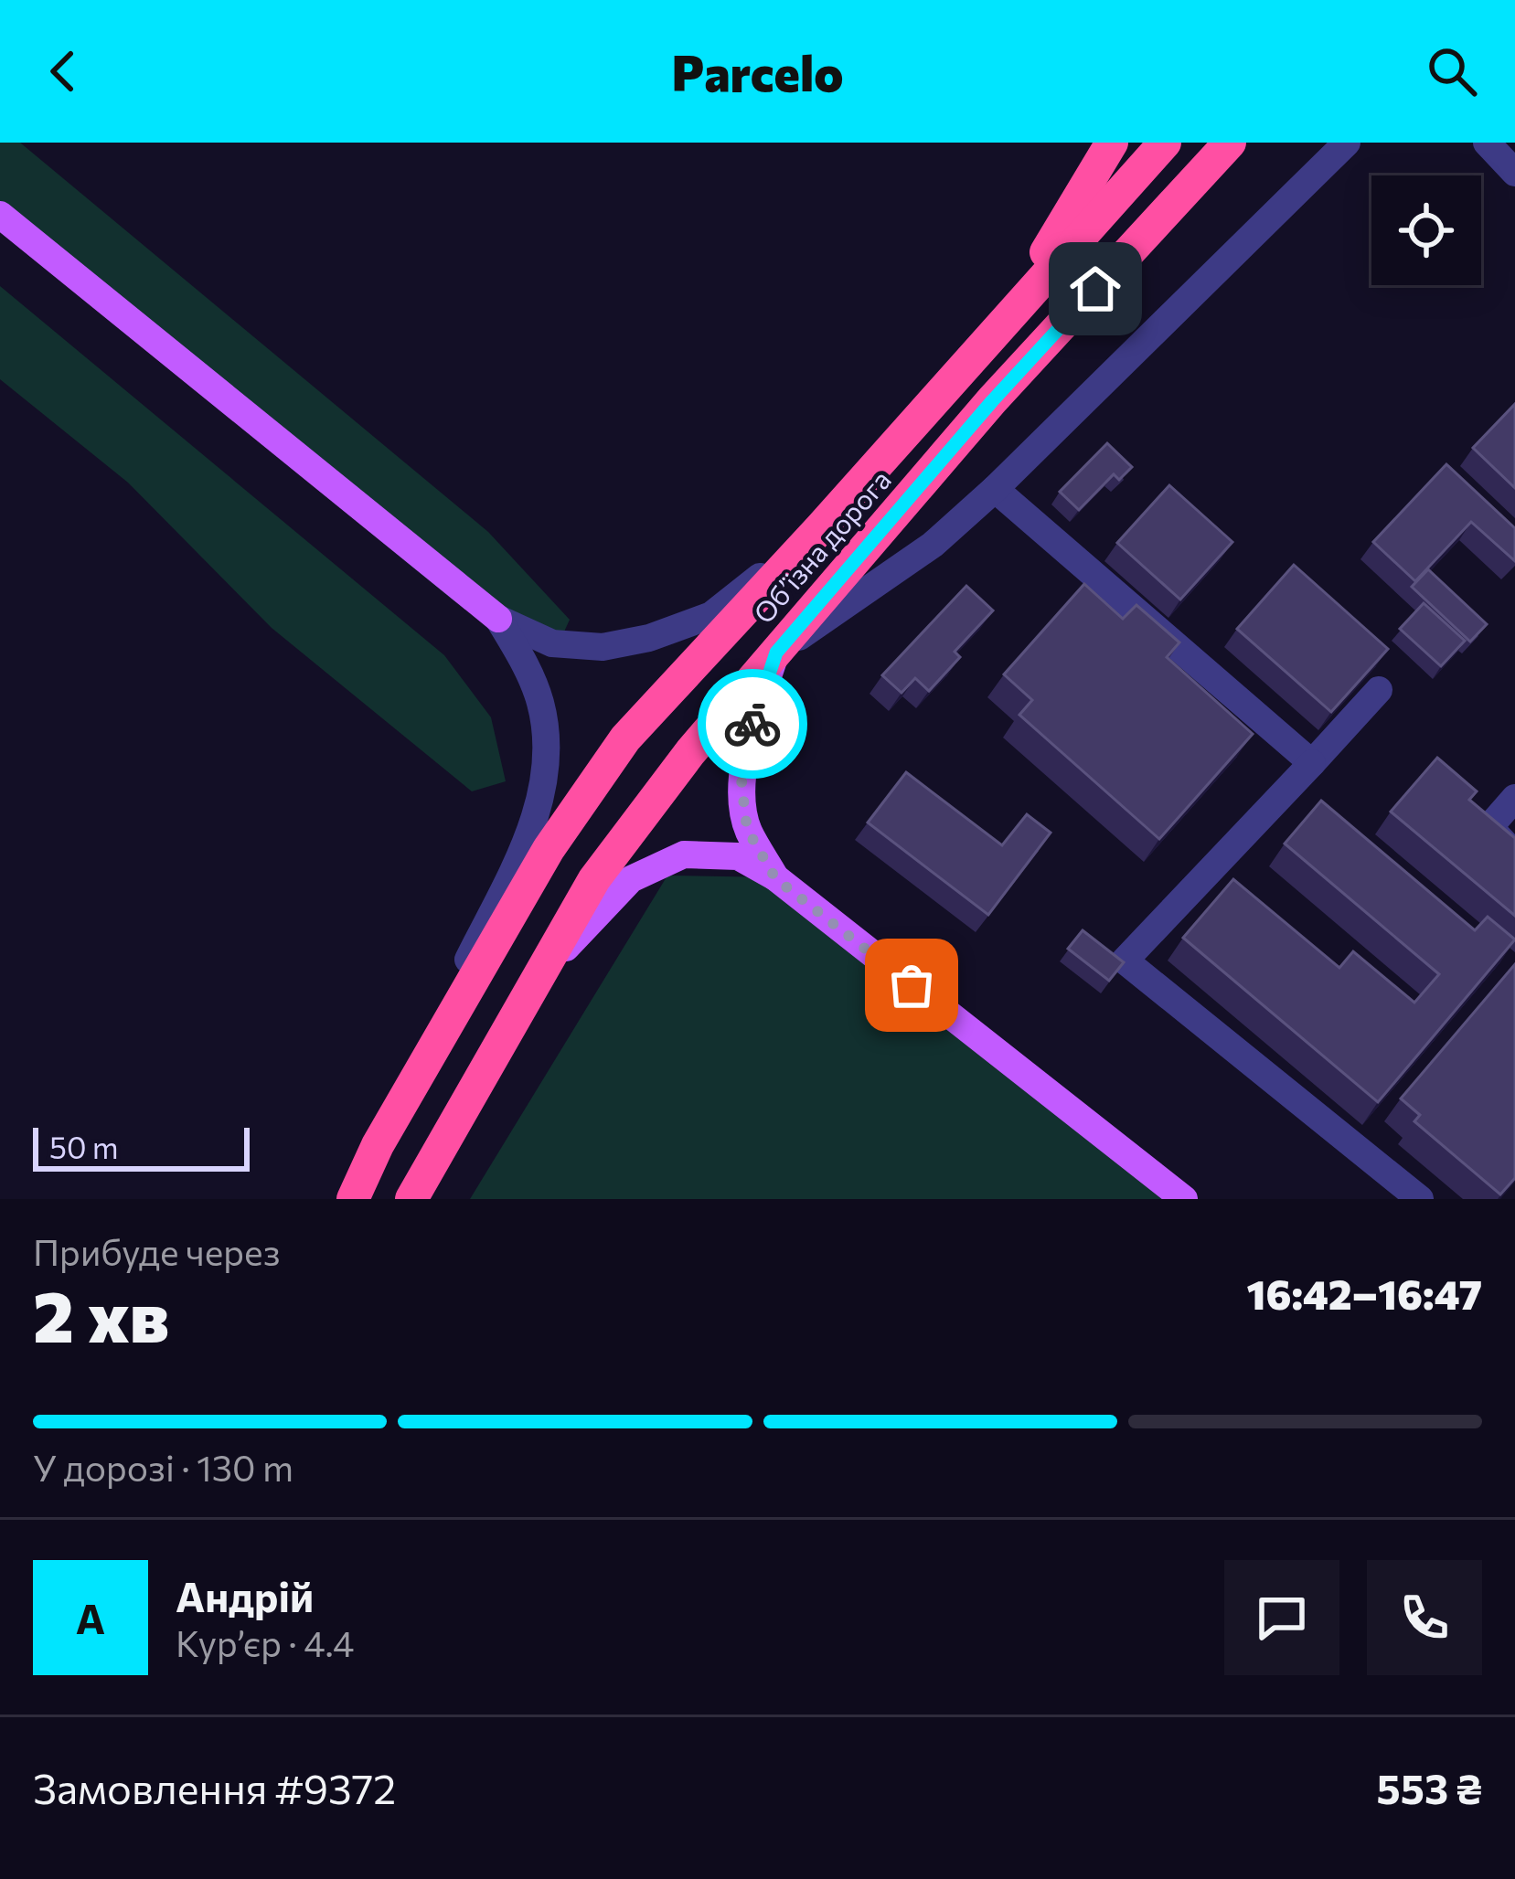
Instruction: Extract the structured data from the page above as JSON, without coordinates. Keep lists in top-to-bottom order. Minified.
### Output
{"streets":{"highway":["Обʼїзна дорога"]},"scale_bar":"50 m","page":{"header":"Parcelo","scale":"50 m","heading":["2 хв","Прибуде через","16:42–16:47"],"panel":["Андрій","Кур’єр · 4.4","Замовлення #9372","553 ₴"],"bar":"У дорозі · 130 m","round":"А"}}
